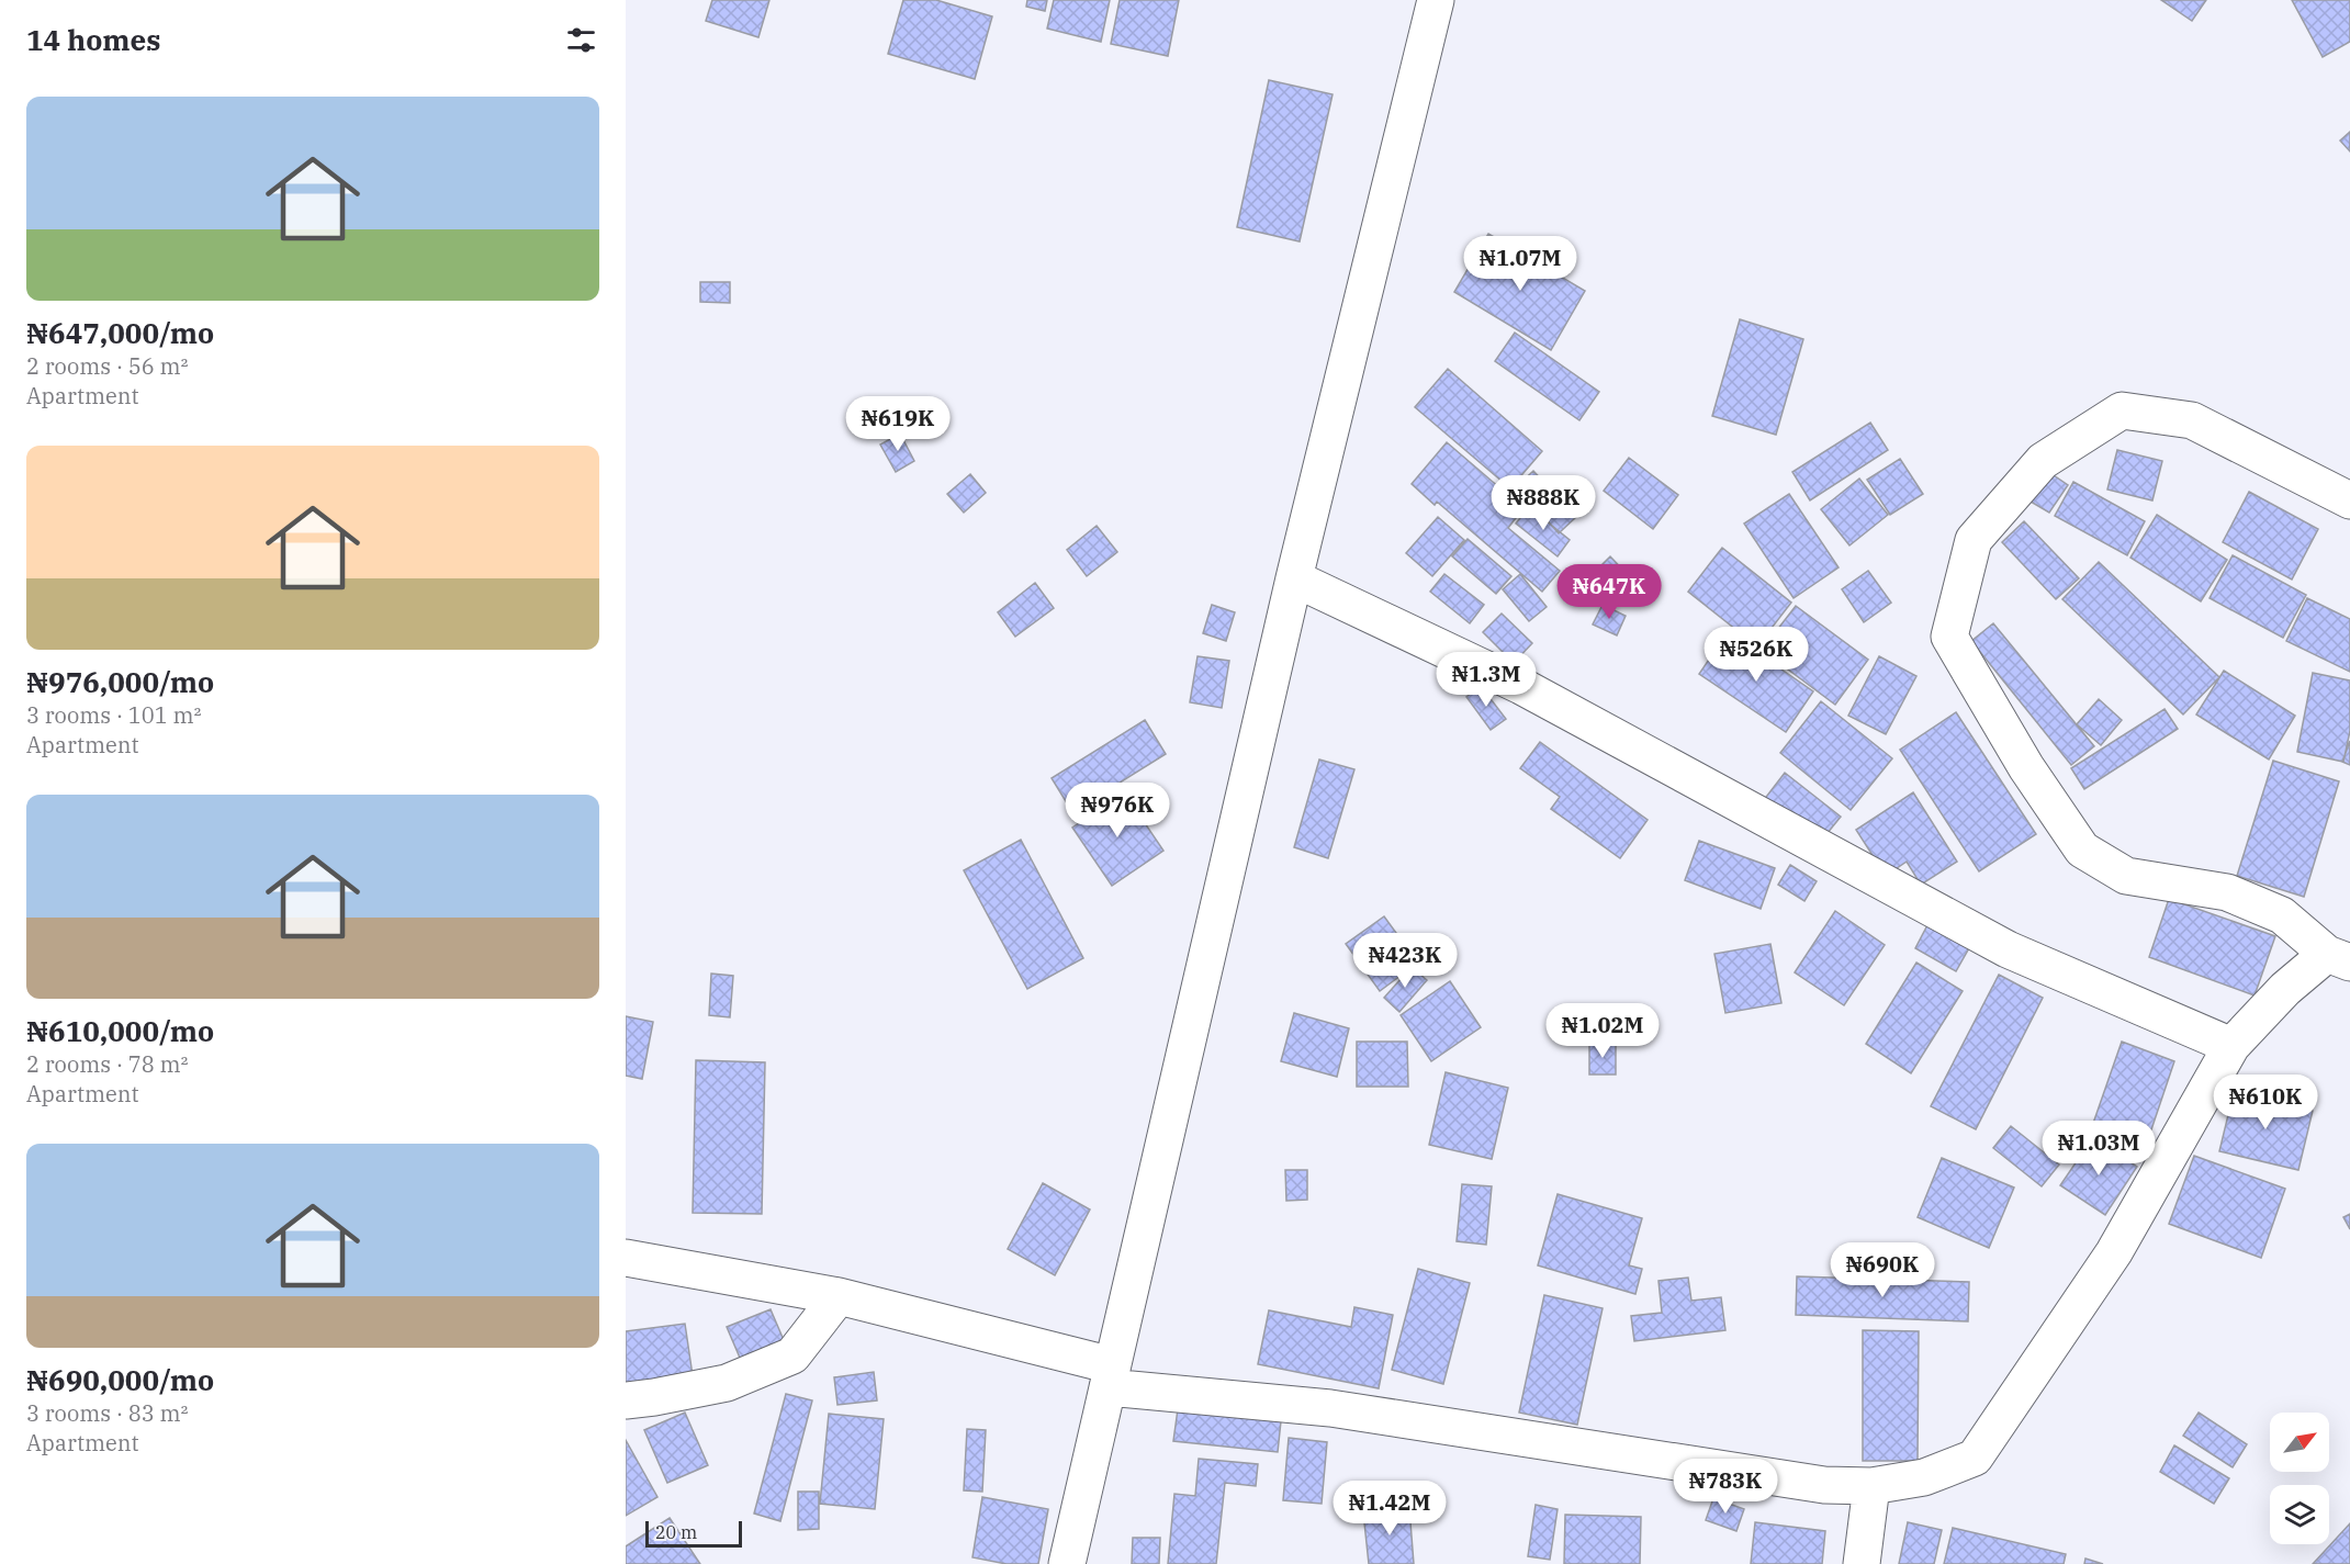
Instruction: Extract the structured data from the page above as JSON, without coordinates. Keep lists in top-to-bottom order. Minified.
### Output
{"scale_bar":"20 m","north":"top right","page":{"heading":"14 homes","list":[{"name":"₦647,000/mo","note":"2 rooms · 56 m² · Apartment"},{"name":"₦976,000/mo","note":"3 rooms · 101 m² · Apartment"},{"name":"₦610,000/mo","note":"2 rooms · 78 m² · Apartment"},{"name":"₦690,000/mo","note":"3 rooms · 83 m² · Apartment"}],"price":["₦1.07M","₦619K","₦888K","₦647K","₦526K","₦1.3M","₦976K","₦423K","₦1.02M","₦610K","₦1.03M","₦690K","₦783K","₦1.42M"],"scale":"20 m"}}
